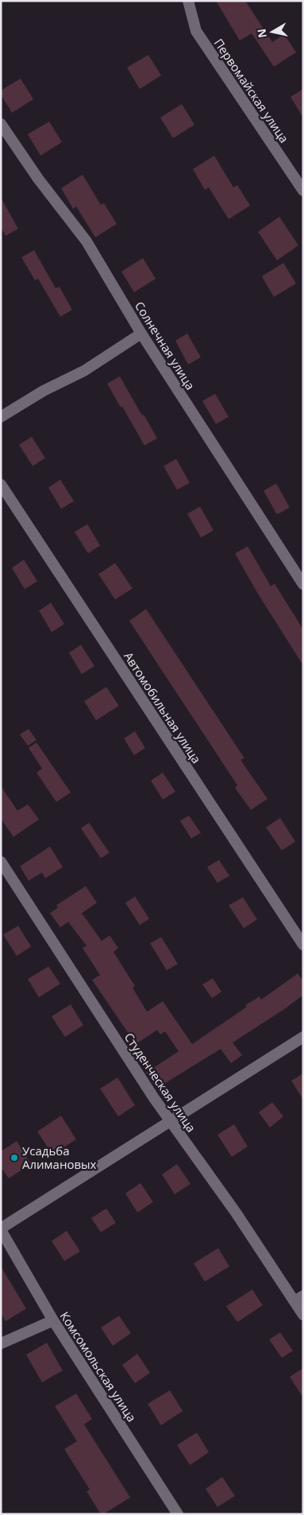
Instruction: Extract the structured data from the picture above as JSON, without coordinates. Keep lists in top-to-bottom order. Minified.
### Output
{"streets":{"street":["Первомайская улица","Солнечная улица","Автомобильная улица","Студенческая улица","Комсомольская улица"]},"places":["Усадьба Алимановых"],"north":"left"}
